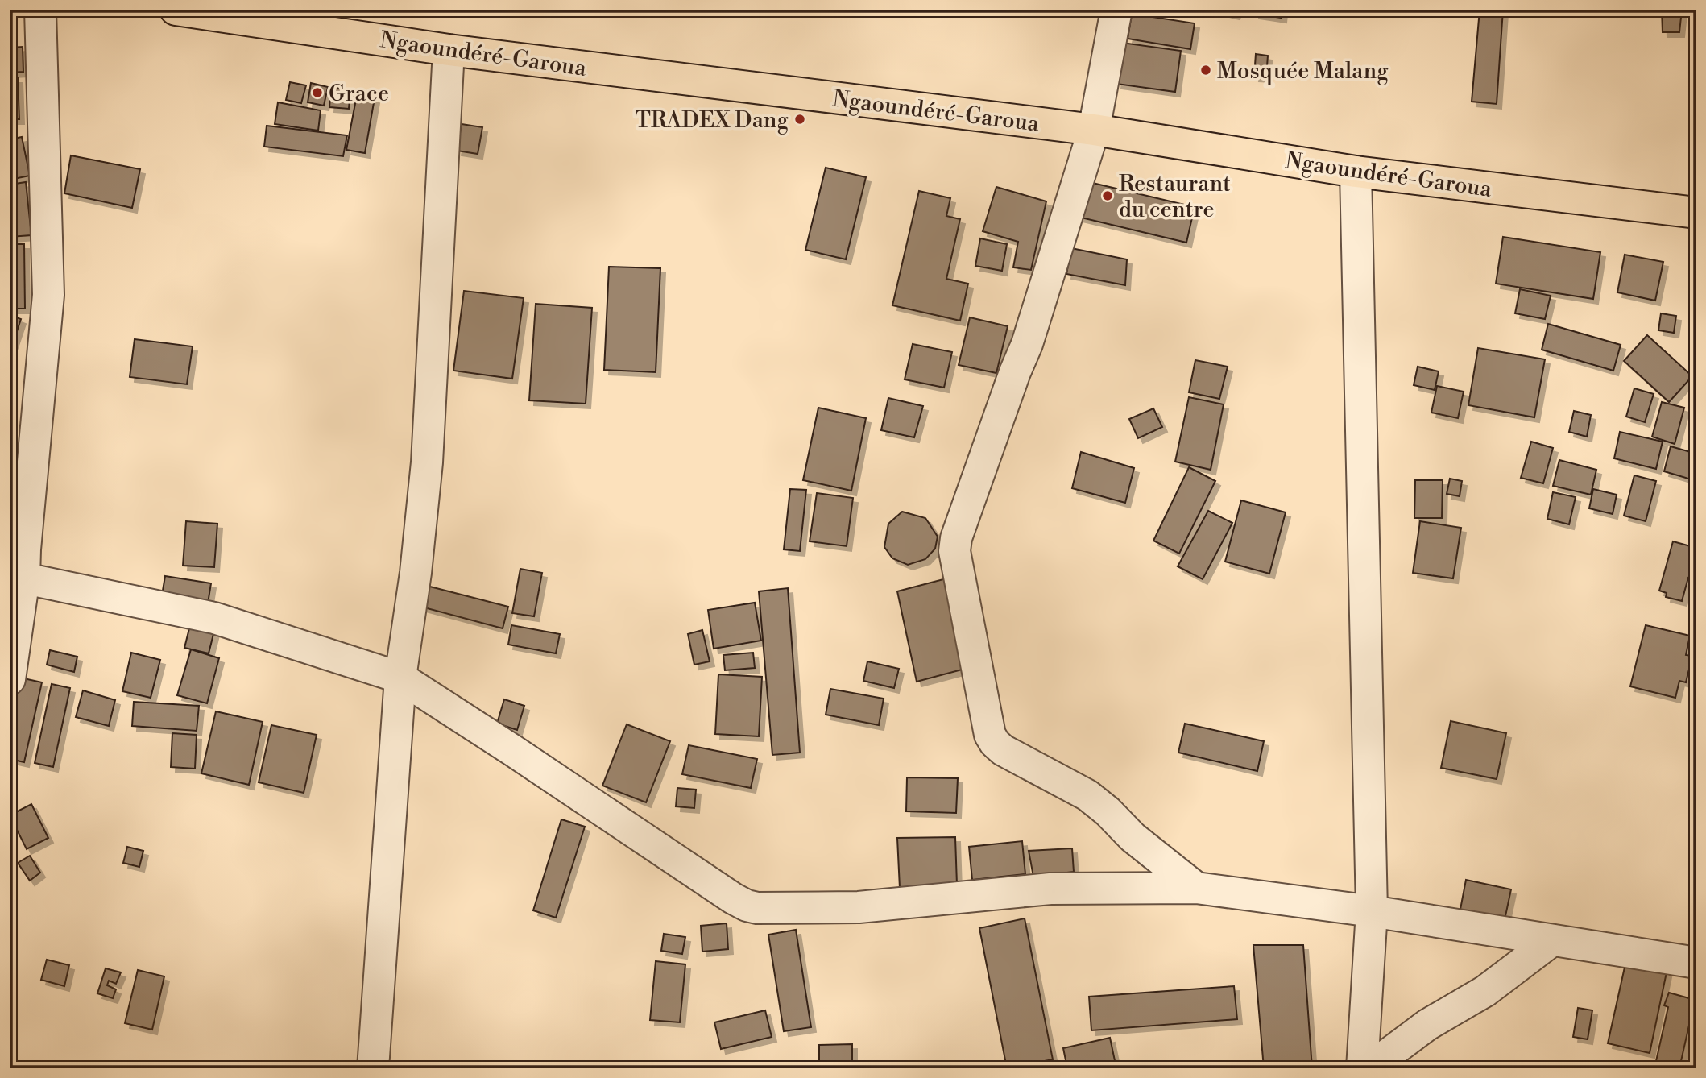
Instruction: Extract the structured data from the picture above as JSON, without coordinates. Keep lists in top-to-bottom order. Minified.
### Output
{"streets":{"highway":["Ngaoundéré-Garoua"]},"places":["Mosquée Malang","Grace","TRADEX Dang","Restaurant du centre"]}
